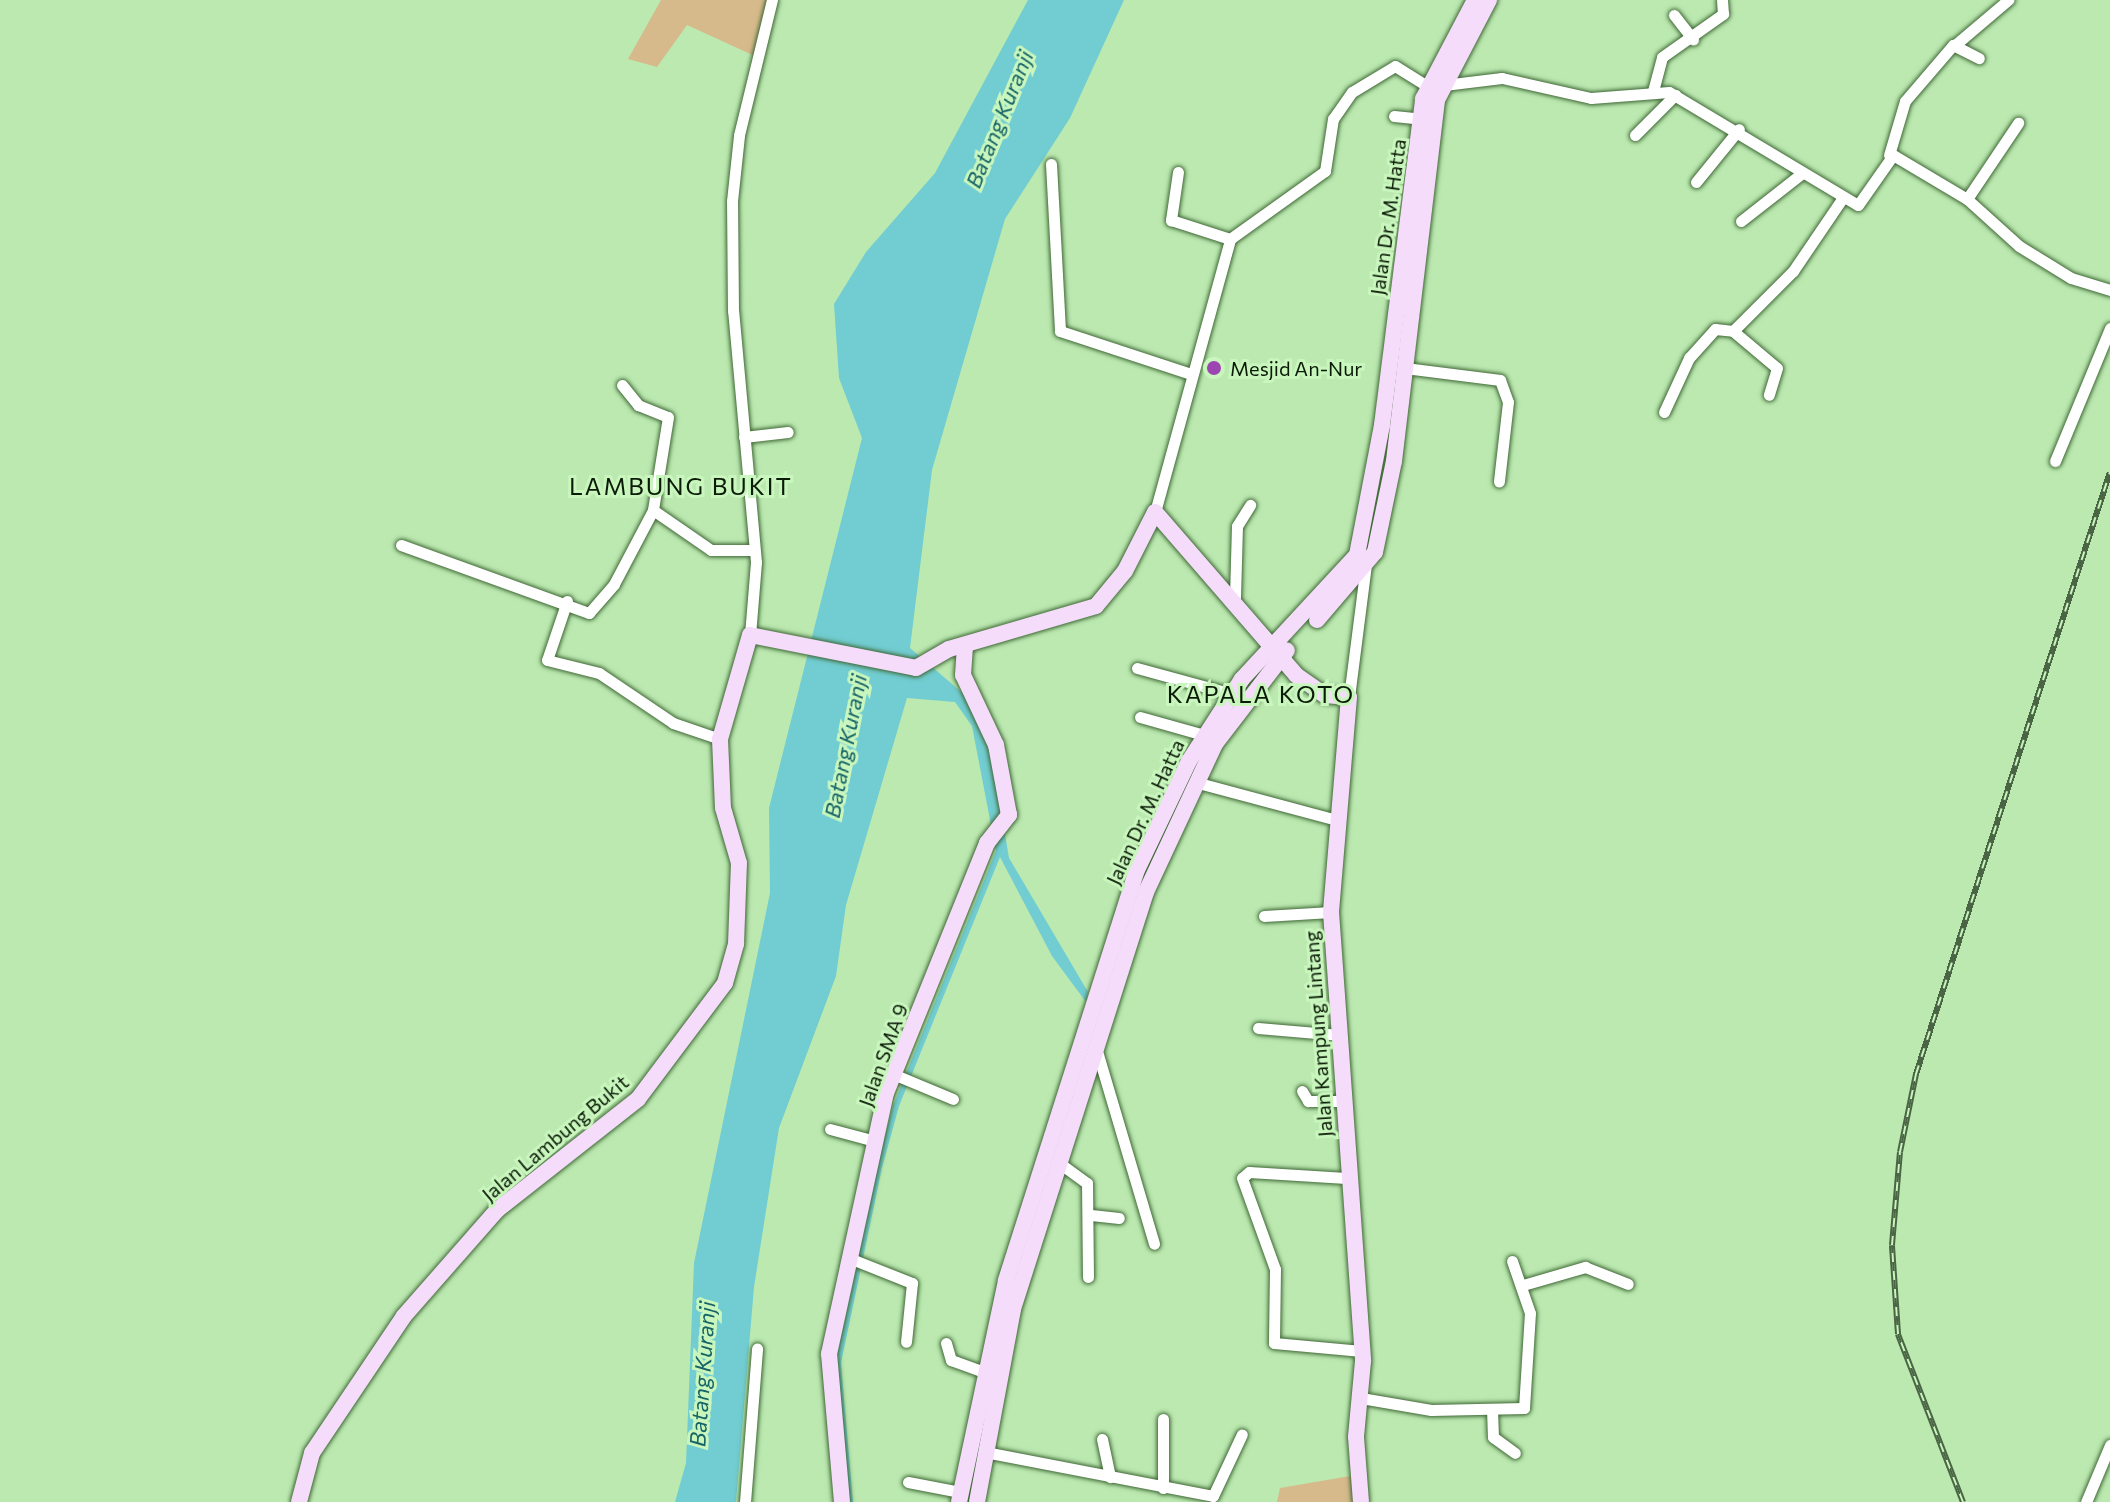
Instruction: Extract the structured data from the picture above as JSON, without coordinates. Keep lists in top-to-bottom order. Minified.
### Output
{"streets":{"street":["Jalan Dr. M. Hatta","Jalan Kampung Lintang","Jalan SMA 9","Jalan Lambung Bukit"]},"crossings":[["Jalan Dr. M. Hatta","Jalan Kampung Lintang"]],"districts":["LAMBUNG BUKIT","KAPALA KOTO"],"water":["Batang Kuranji"],"places":["Mesjid An-Nur"]}
